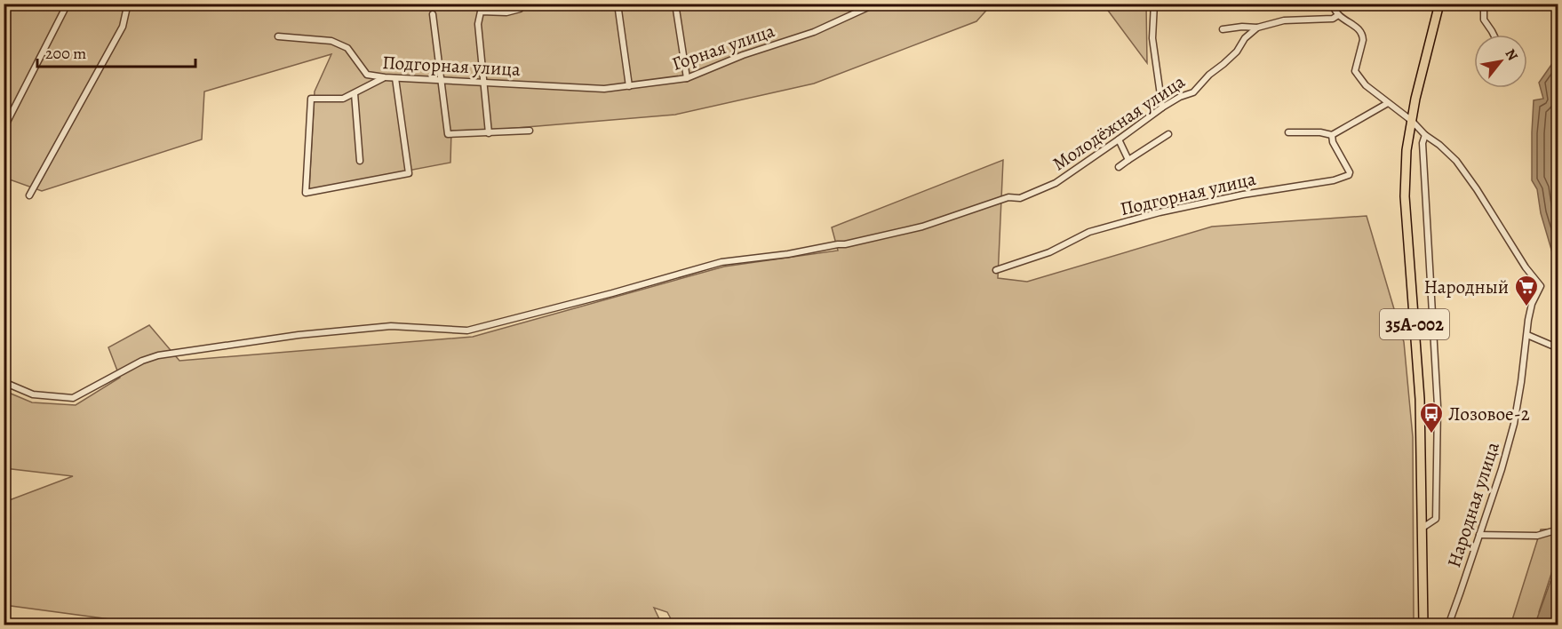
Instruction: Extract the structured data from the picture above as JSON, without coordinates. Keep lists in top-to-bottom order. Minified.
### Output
{"streets":{"main road":["35А-002"],"street":["Горная улица","Подгорная улица","Молодёжная улица","Народная улица"]},"crossings":[["Горная улица","Подгорная улица"],["35А-002","Народная улица"]],"places":{"supermarket":["Народный"],"bus stop":["Лозовое-2"]},"scale_bar":"200 m","north":"top right"}
